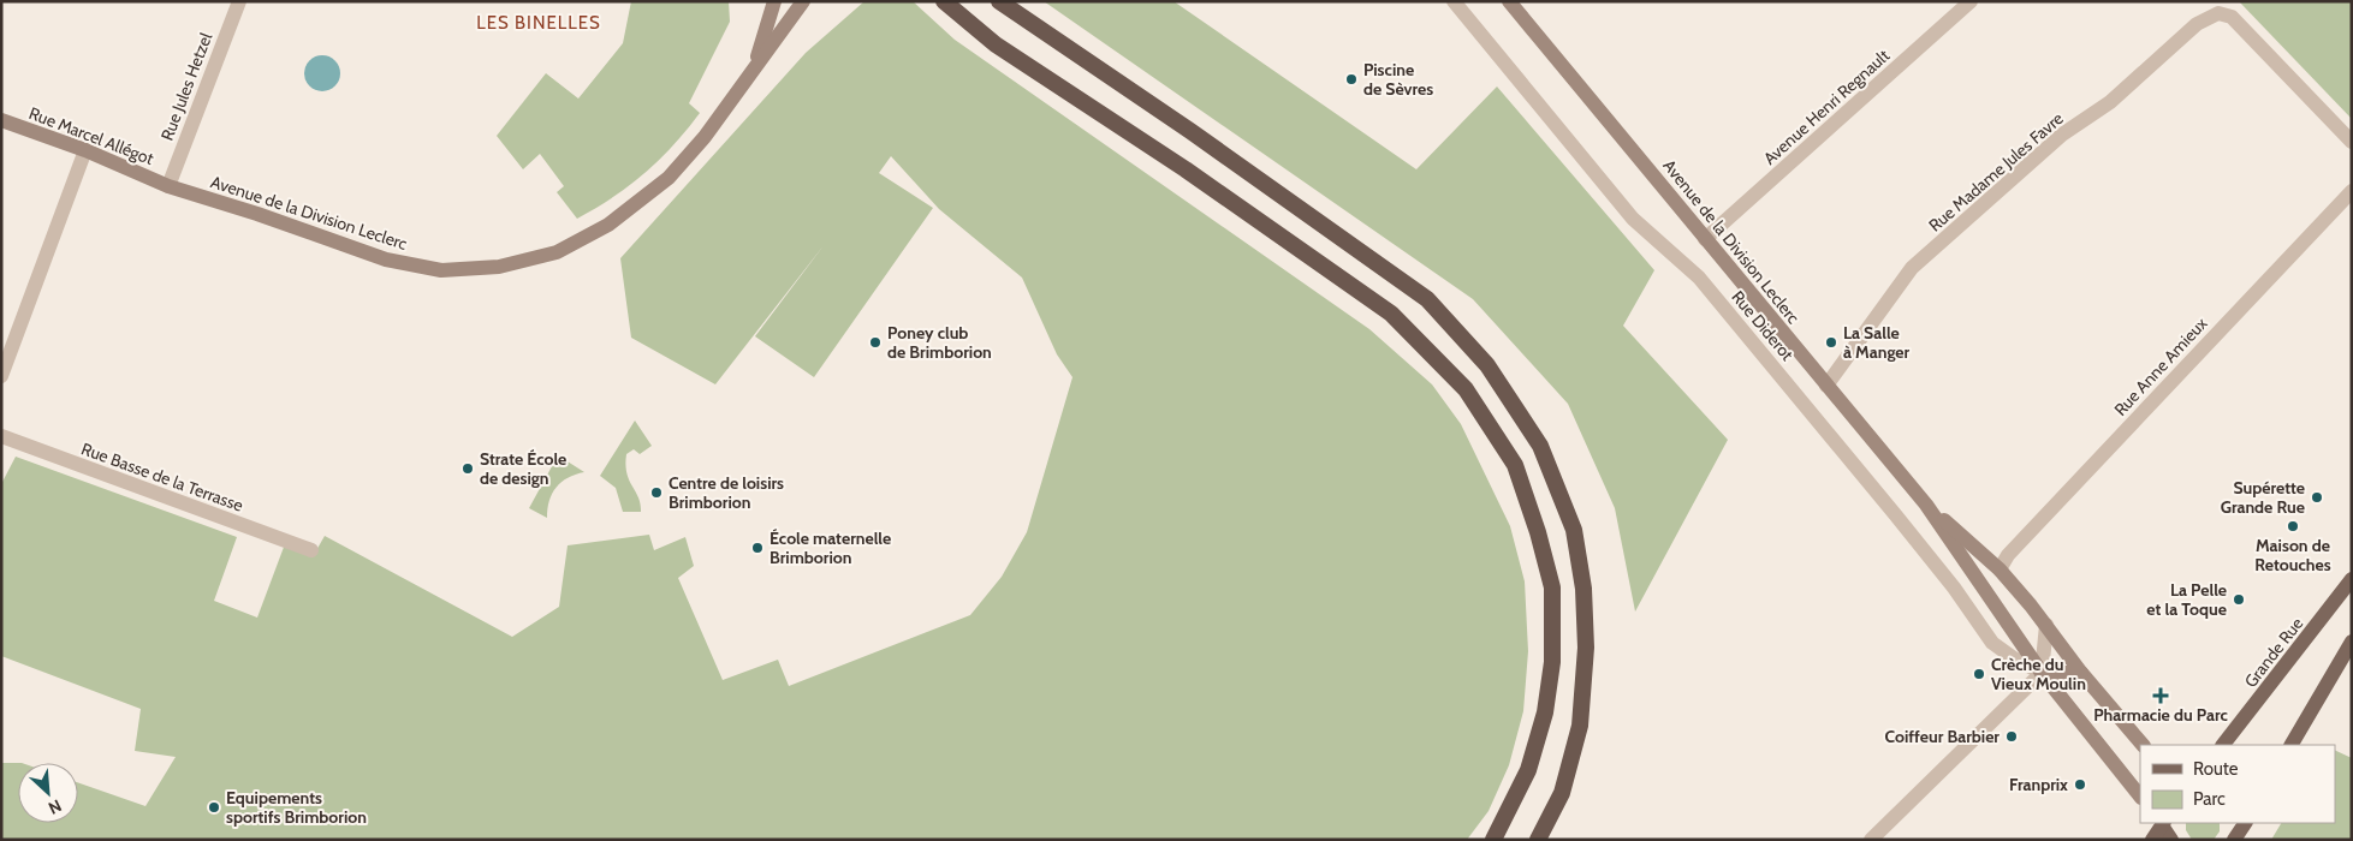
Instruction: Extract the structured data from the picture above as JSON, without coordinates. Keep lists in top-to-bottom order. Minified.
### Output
{"streets":{"main road":["Rue Marcel Allégot","Avenue de la Division Leclerc","Grande Rue"],"street":["Rue Jules Hetzel","Avenue Henri Regnault","Rue Madame Jules Favre","Rue Diderot","Rue Anne Amieux","Rue Basse de la Terrasse"]},"crossings":[["Rue Jules Hetzel","Rue Marcel Allégot"],["Rue Jules Hetzel","Avenue de la Division Leclerc"],["Avenue Henri Regnault","Avenue de la Division Leclerc"],["Rue Marcel Allégot","Avenue de la Division Leclerc"],["Rue Madame Jules Favre","Avenue de la Division Leclerc"],["Avenue de la Division Leclerc","Rue Diderot"],["Avenue de la Division Leclerc","Rue Anne Amieux"]],"districts":["LES BINELLES"],"places":{"other":["Piscine de Sèvres","Poney club de Brimborion","La Salle à Manger","Strate École de design","Centre de loisirs Brimborion","Supérette Grande Rue","Maison de Retouches","École maternelle Brimborion","La Pelle et la Toque","Crèche du Vieux Moulin","Coiffeur Barbier","Franprix","Equipements sportifs Brimborion"],"health":["Pharmacie du Parc"]},"legend":["Route","Parc"],"north":"bottom right"}
